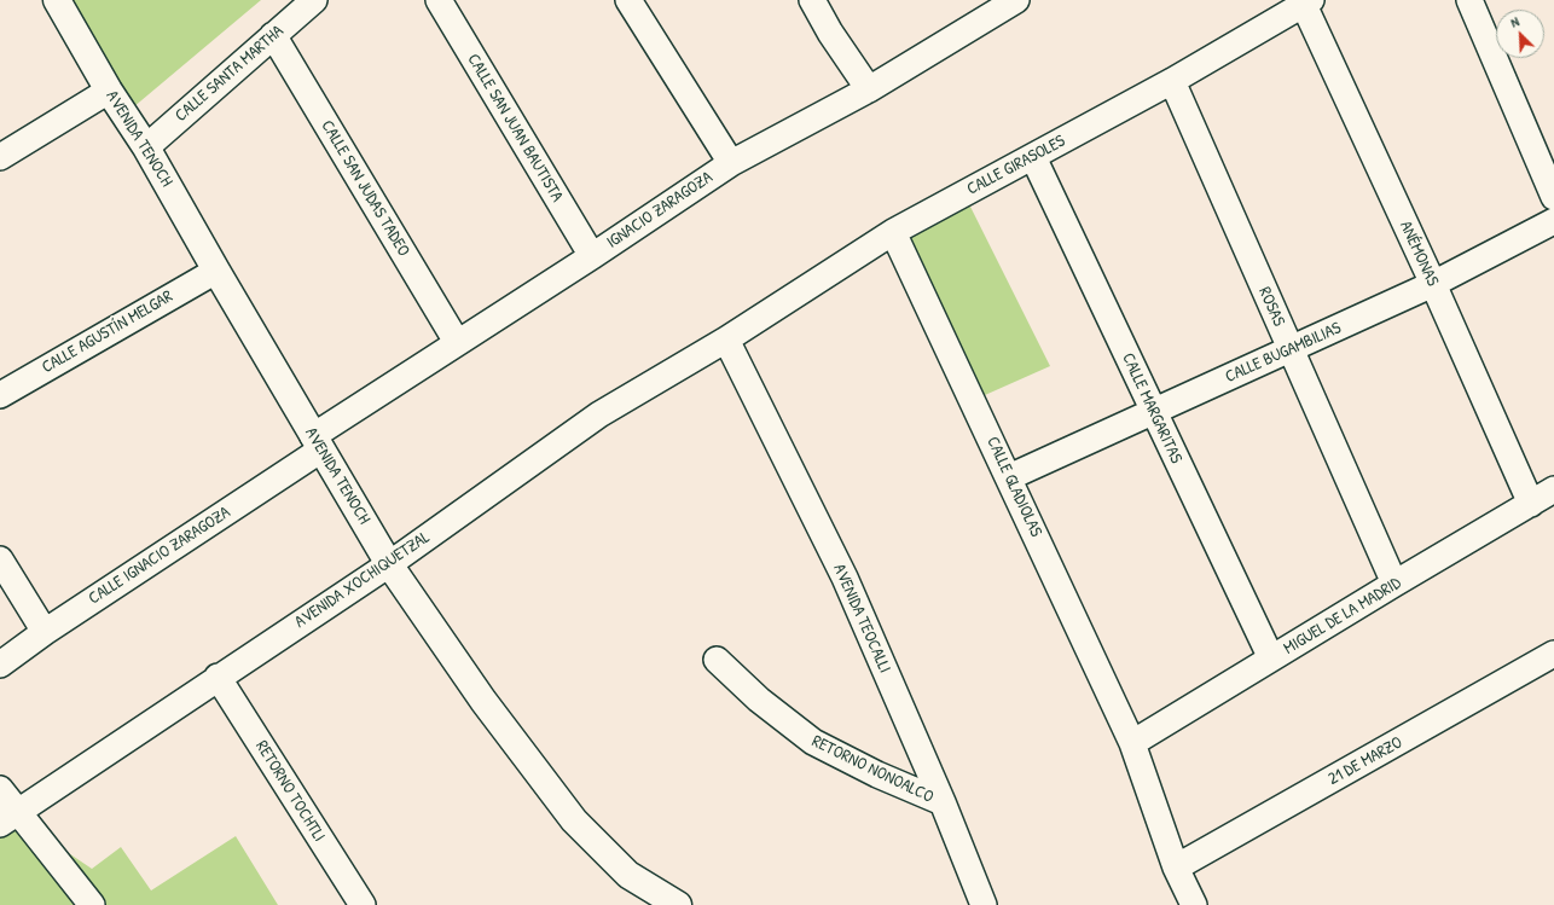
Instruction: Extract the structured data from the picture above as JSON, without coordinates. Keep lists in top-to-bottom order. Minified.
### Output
{"streets":{"street":["CALLE SANTA MARTHA","CALLE SAN JUAN BAUTISTA","AVENIDA TENOCH","CALLE GIRASOLES","CALLE SAN JUDAS TADEO","IGNACIO ZARAGOZA","ANÉMONAS","ROSAS","CALLE AGUSTÍN MELGAR","CALLE BUGAMBILIAS","CALLE MARGARITAS","CALLE GLADIOLAS","CALLE IGNACIO ZARAGOZA","AVENIDA XOCHIQUETZAL","MIGUEL DE LA MADRID","AVENIDA TEOCALLI","21 DE MARZO","RETORNO NONOALCO","RETORNO TOCHTLI"]},"crossings":[["CALLE SANTA MARTHA","AVENIDA TENOCH"],["CALLE SANTA MARTHA","CALLE SAN JUDAS TADEO"],["CALLE SAN JUAN BAUTISTA","IGNACIO ZARAGOZA"],["AVENIDA TENOCH","IGNACIO ZARAGOZA"],["AVENIDA TENOCH","CALLE AGUSTÍN MELGAR"],["AVENIDA TENOCH","CALLE IGNACIO ZARAGOZA"],["AVENIDA TENOCH","AVENIDA XOCHIQUETZAL"],["CALLE GIRASOLES","ANÉMONAS"],["CALLE GIRASOLES","ROSAS"],["CALLE GIRASOLES","CALLE MARGARITAS"],["CALLE GIRASOLES","CALLE GLADIOLAS"],["CALLE GIRASOLES","AVENIDA XOCHIQUETZAL"],["CALLE GIRASOLES","AVENIDA TEOCALLI"],["CALLE SAN JUDAS TADEO","IGNACIO ZARAGOZA"],["IGNACIO ZARAGOZA","CALLE IGNACIO ZARAGOZA"],["ANÉMONAS","CALLE BUGAMBILIAS"],["ANÉMONAS","MIGUEL DE LA MADRID"],["ROSAS","CALLE BUGAMBILIAS"],["ROSAS","MIGUEL DE LA MADRID"],["CALLE BUGAMBILIAS","CALLE MARGARITAS"],["CALLE BUGAMBILIAS","CALLE GLADIOLAS"],["CALLE MARGARITAS","MIGUEL DE LA MADRID"],["CALLE GLADIOLAS","MIGUEL DE LA MADRID"],["CALLE GLADIOLAS","21 DE MARZO"],["AVENIDA XOCHIQUETZAL","AVENIDA TEOCALLI"],["AVENIDA XOCHIQUETZAL","RETORNO TOCHTLI"],["AVENIDA TEOCALLI","RETORNO NONOALCO"]],"north":"top left"}
